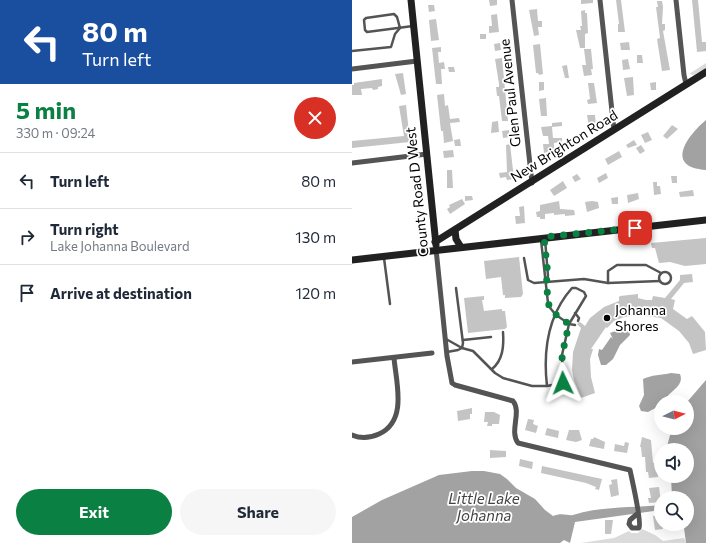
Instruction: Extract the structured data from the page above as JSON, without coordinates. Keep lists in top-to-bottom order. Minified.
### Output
{"streets":{"street":["Glen Paul Avenue","New Brighton Road","County Road D West"]},"crossings":[["Glen Paul Avenue","New Brighton Road"],["New Brighton Road","County Road D West"]],"water":["Little Lake Johanna"],"places":["Johanna Shores"],"north":"right","page":{"turn":["80 m","Turn left"],"heading":["5 min","330 m · 09:24"],"list":[{"name":"Turn left","value":"80 m"},{"name":"Turn right","note":"Lake Johanna Boulevard","value":"130 m"},{"name":"Arrive at destination","value":"120 m"}],"buttons":["Exit","Share"]}}
